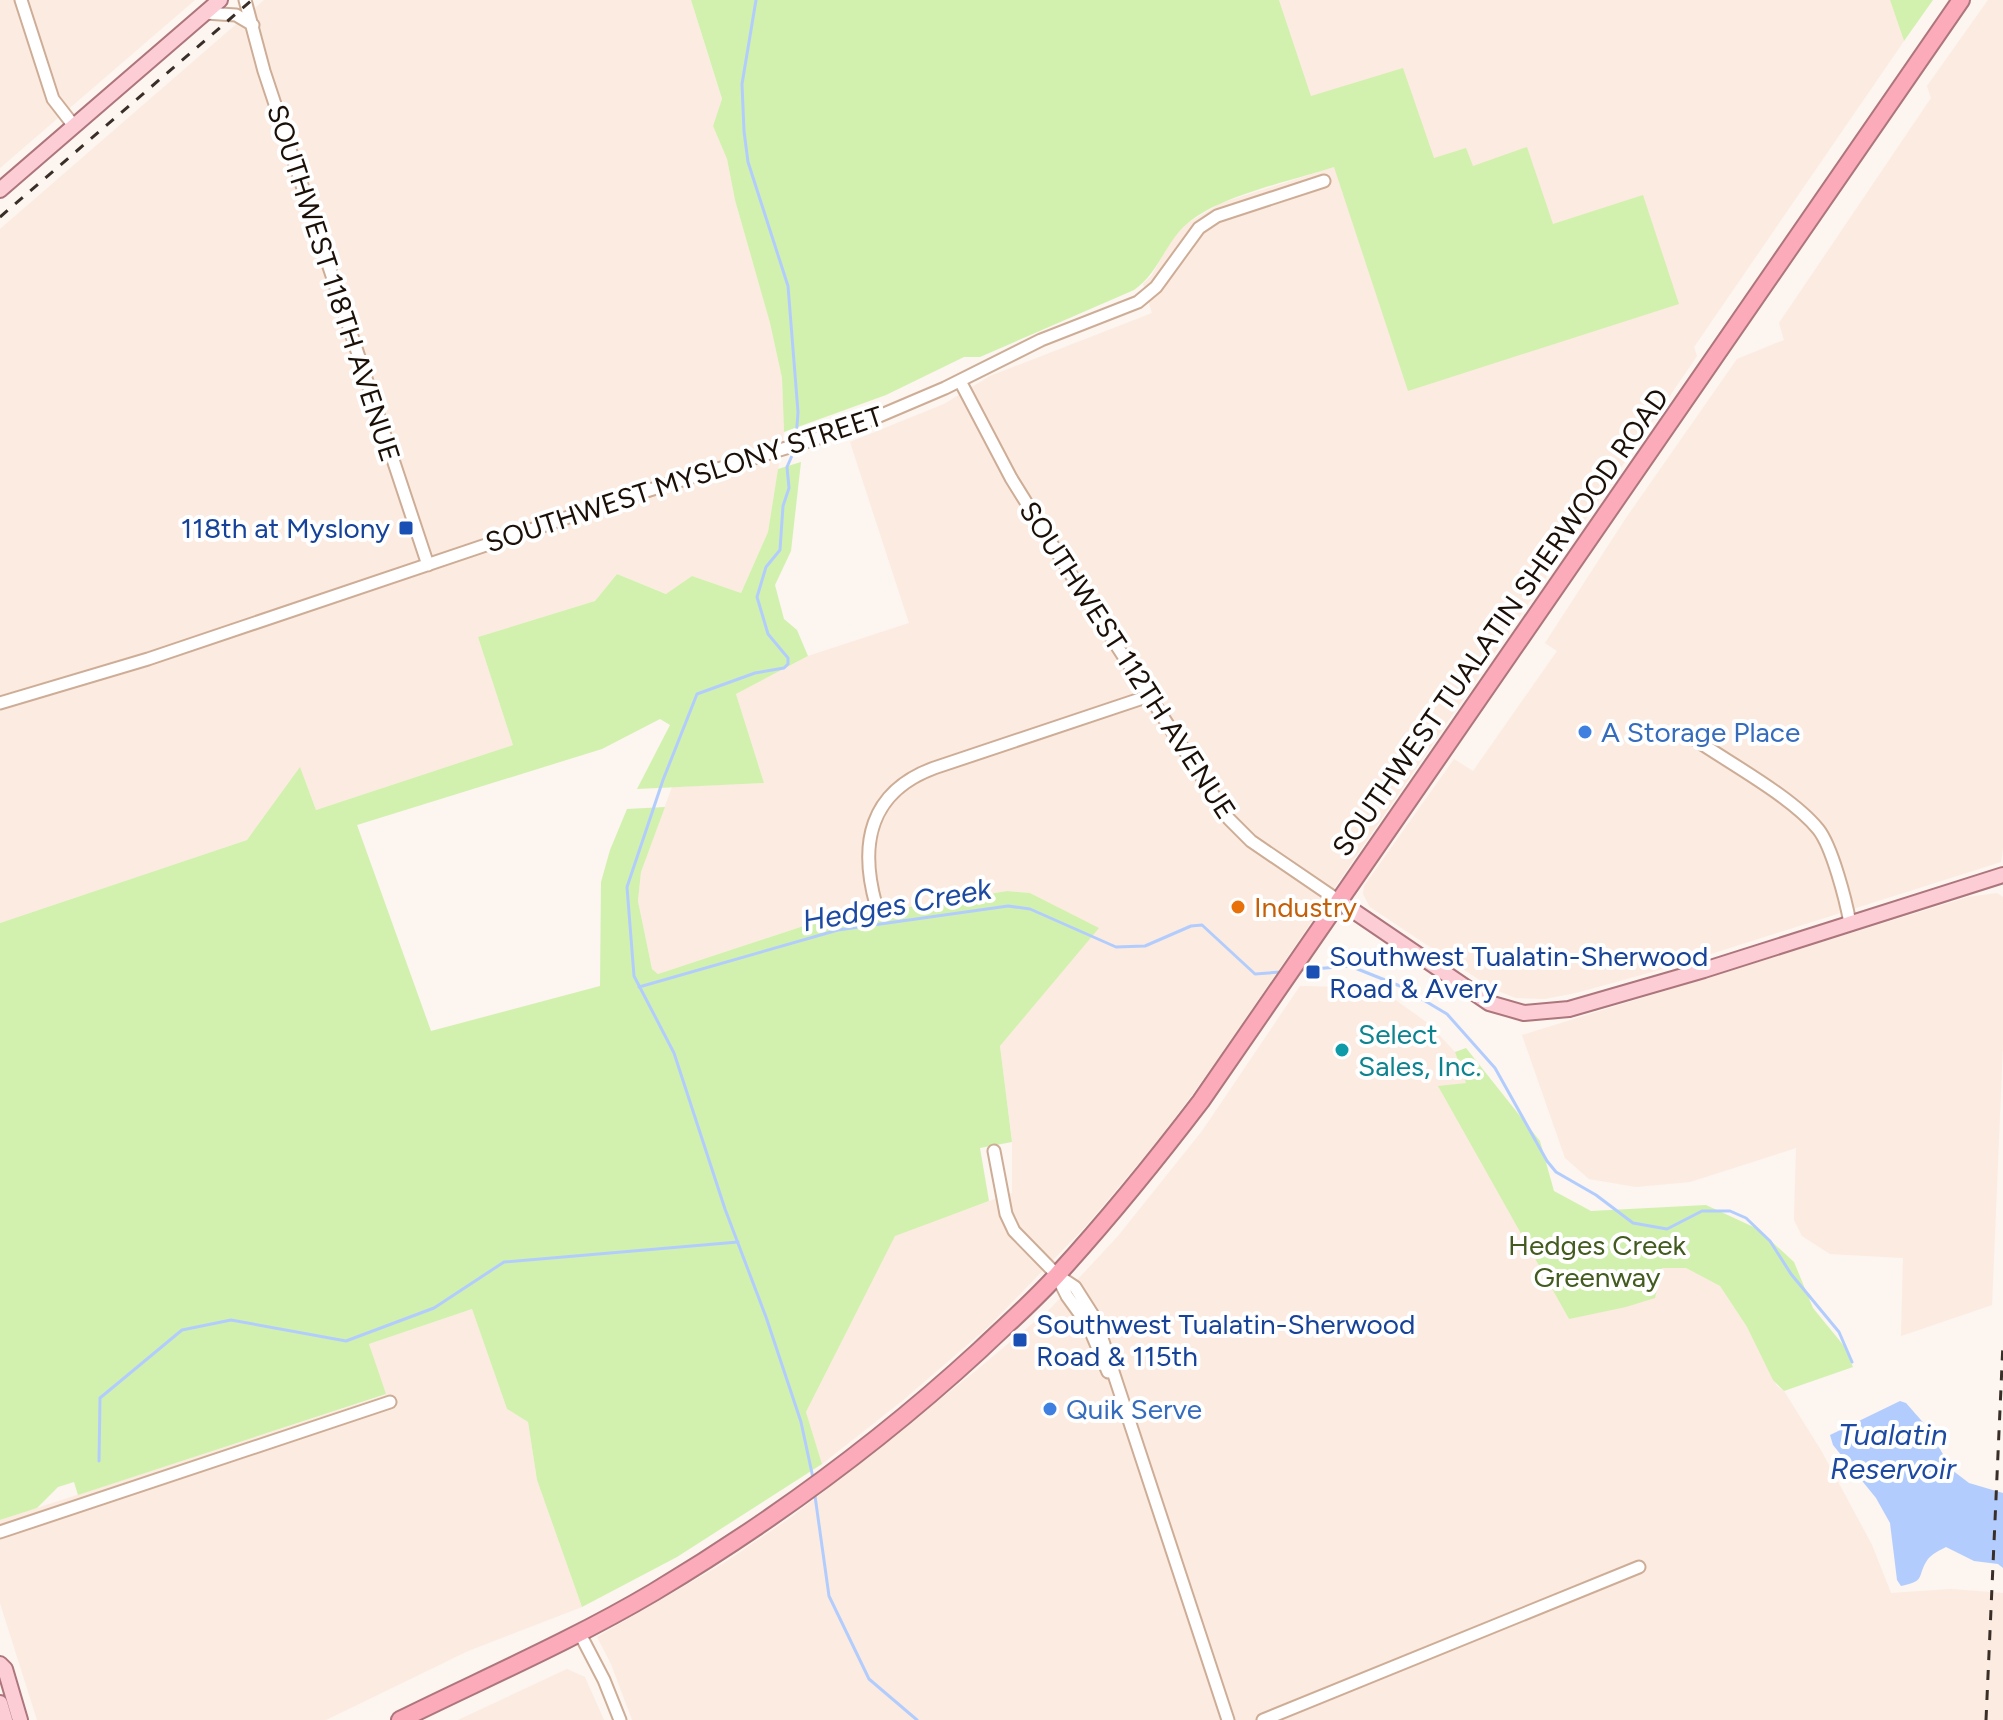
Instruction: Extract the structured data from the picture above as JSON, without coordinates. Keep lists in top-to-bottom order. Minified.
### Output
{"streets":{"highway":["SOUTHWEST TUALATIN SHERWOOD ROAD"],"street":["SOUTHWEST 118TH AVENUE","SOUTHWEST MYSLONY STREET","SOUTHWEST 112TH AVENUE"]},"crossings":[["SOUTHWEST 118TH AVENUE","SOUTHWEST MYSLONY STREET"],["SOUTHWEST MYSLONY STREET","SOUTHWEST 112TH AVENUE"],["SOUTHWEST TUALATIN SHERWOOD ROAD","SOUTHWEST 112TH AVENUE"]],"water":["Hedges Creek","Tualatin Reservoir"],"parks":["Hedges Creek Greenway"],"places":{"transit":["118th at Myslony","Southwest Tualatin-Sherwood Road & Avery","Southwest Tualatin-Sherwood Road & 115th"],"other":["A Storage Place","Industry","Select Sales, Inc.","Quik Serve"]}}
